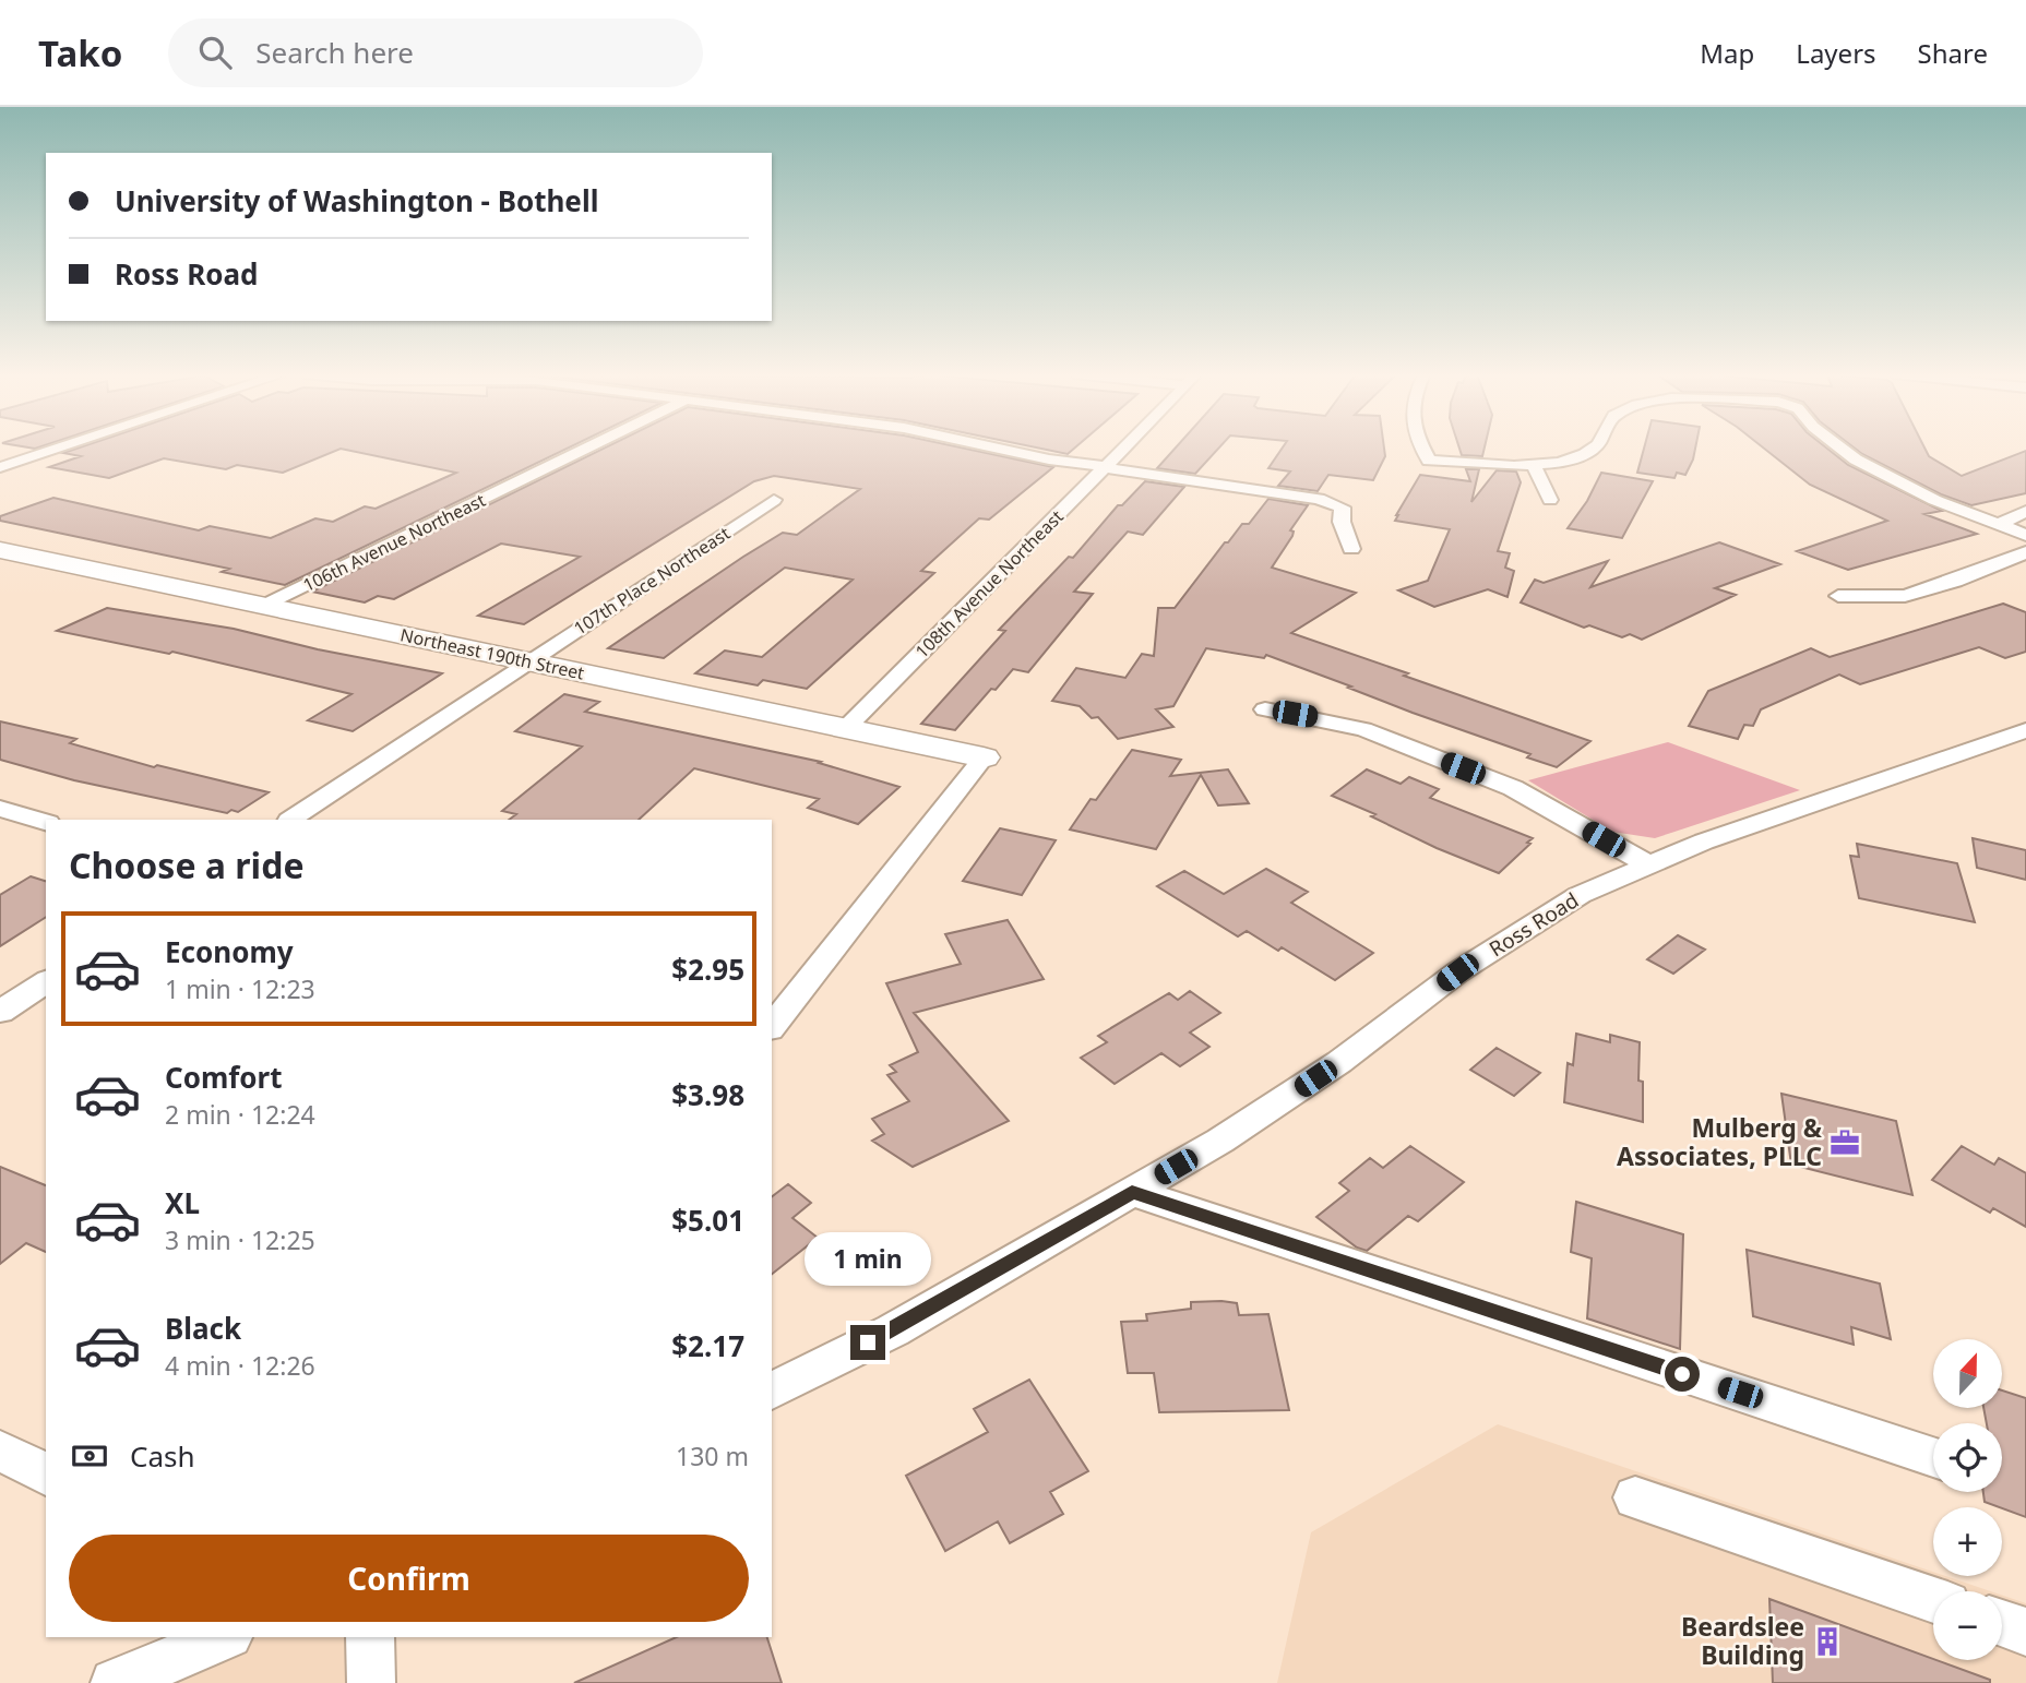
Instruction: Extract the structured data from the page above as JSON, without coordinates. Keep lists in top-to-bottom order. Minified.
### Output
{"streets":{"street":["106th Avenue Northeast","107th Place Northeast","108th Avenue Northeast","Northeast 190th Street","Ross Road"]},"crossings":[["106th Avenue Northeast","Northeast 190th Street"],["107th Place Northeast","Northeast 190th Street"],["108th Avenue Northeast","Northeast 190th Street"]],"places":{"office":["Mulberg & Associates, PLLC"],"building":["Beardslee Building"]},"north":"top","page":{"header":"Tako","search":"Search here","nav":["Map","Layers","Share"],"banner":["University of Washington - Bothell","Ross Road"],"heading":"Choose a ride","list":[{"name":"Economy","note":"1 min · 12:23","value":"$2.95"},{"name":"Comfort","note":"2 min · 12:24","value":"$3.98"},{"name":"XL","note":"3 min · 12:25","value":"$5.01"},{"name":"Black","note":"4 min · 12:26","value":"$2.17"}],"bubble":"1 min","map_buttons":["+","−"],"pay":["Cash","130 m"],"buttons":"Confirm"}}
